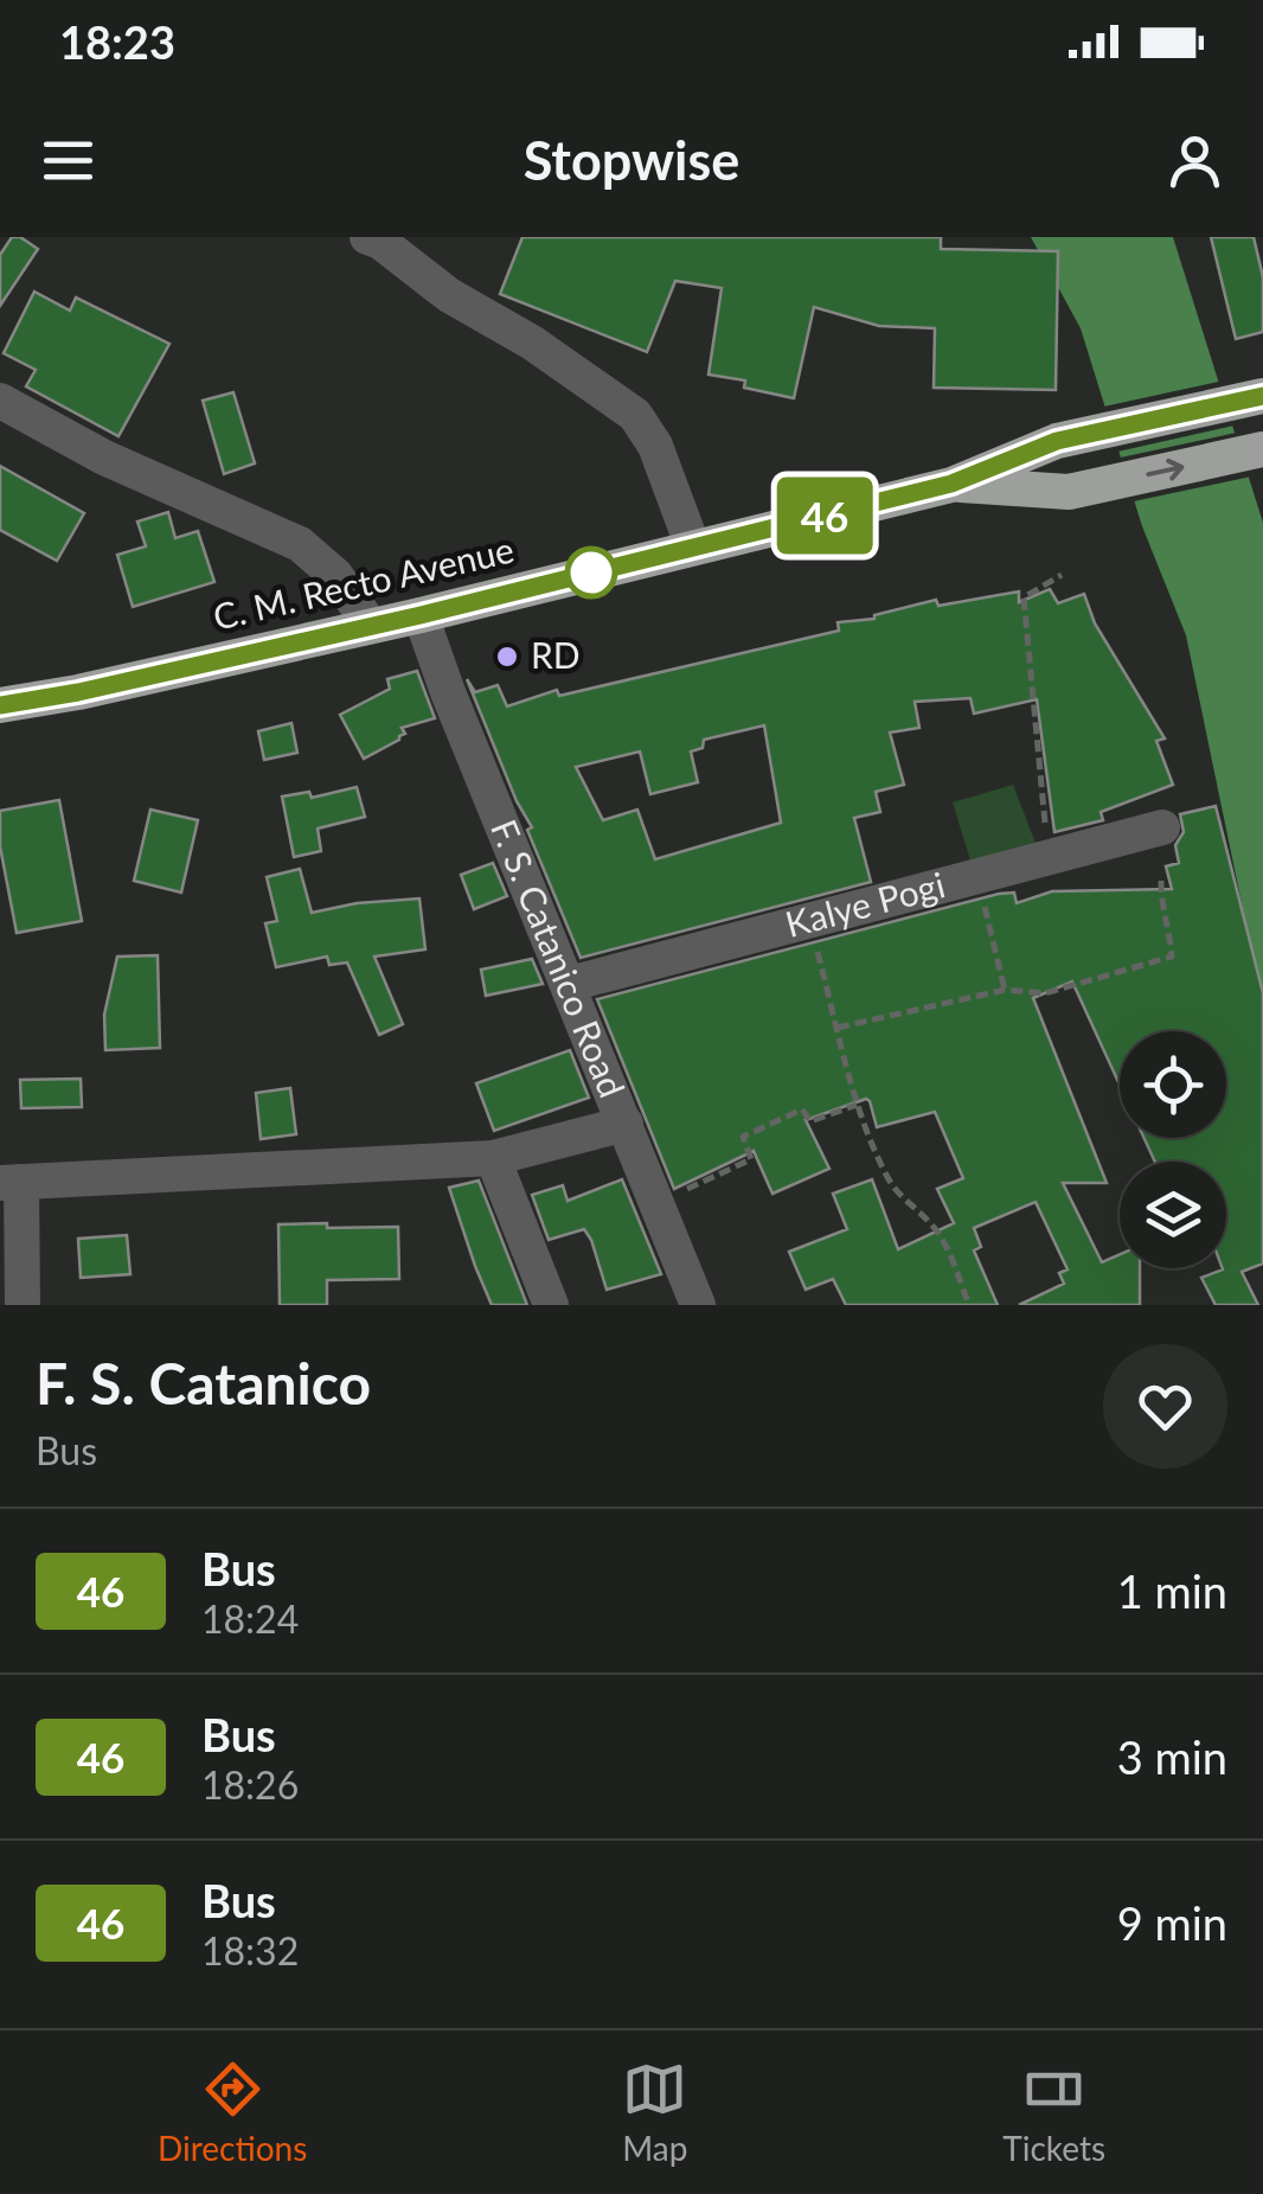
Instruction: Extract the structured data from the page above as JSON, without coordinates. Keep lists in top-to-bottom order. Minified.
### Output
{"streets":{"highway":["C. M. Recto Avenue"],"street":["Kalye Pogi","F. S. Catanico Road"]},"crossings":[["C. M. Recto Avenue","F. S. Catanico Road"],["Kalye Pogi","F. S. Catanico Road"]],"places":["RD"],"lines":["bus line 46"],"page":{"status":"18:23","header":"Stopwise","on_map":"46","heading":["F. S. Catanico","Bus"],"list":[{"mark":"46","name":"Bus","note":"18:24","value":"1 min"},{"mark":"46","name":"Bus","note":"18:26","value":"3 min"},{"mark":"46","name":"Bus","note":"18:32","value":"9 min"}],"tabs":["Directions","Map","Tickets"]}}
